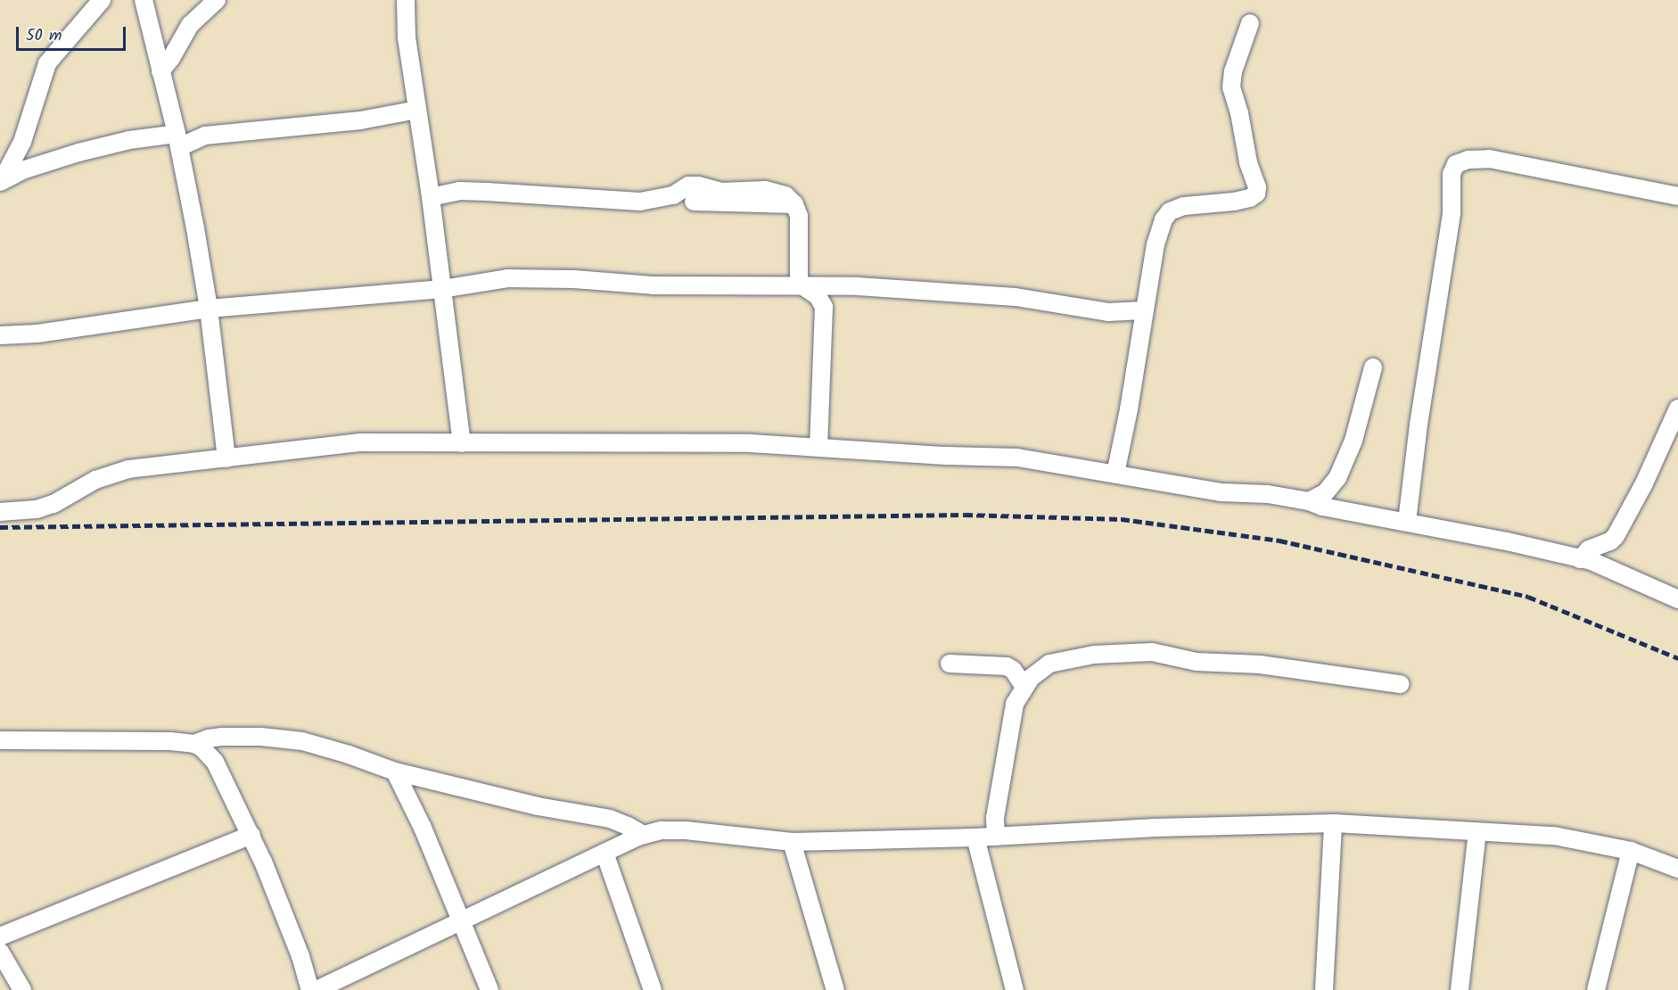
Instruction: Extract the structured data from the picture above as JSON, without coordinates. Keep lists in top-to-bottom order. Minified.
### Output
{"scale_bar":"50 m"}
